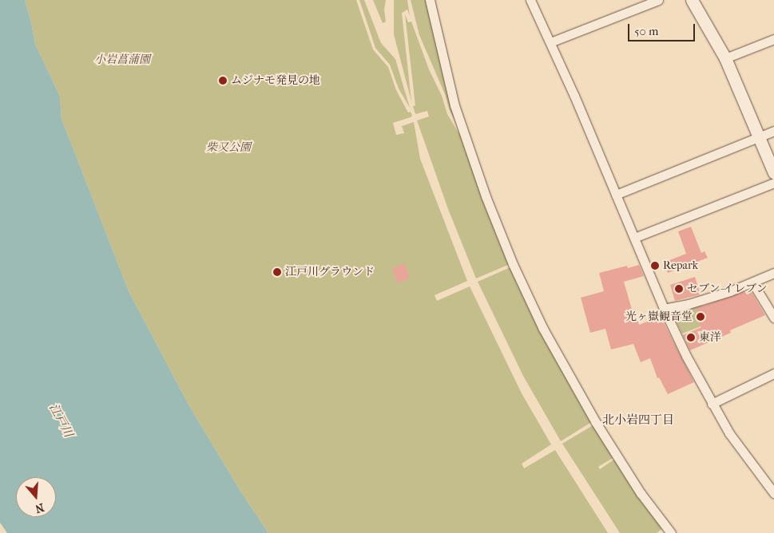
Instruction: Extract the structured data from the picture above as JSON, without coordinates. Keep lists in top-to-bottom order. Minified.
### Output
{"districts":["北小岩四丁目"],"water":["江戸川"],"parks":["小岩菖蒲園","柴又公園"],"places":["ムジナモ発見の地","Repark","江戸川グラウンド","セブン-イレブン","光ヶ嶽観音堂","東洋"],"scale_bar":"50 m","north":"bottom"}
